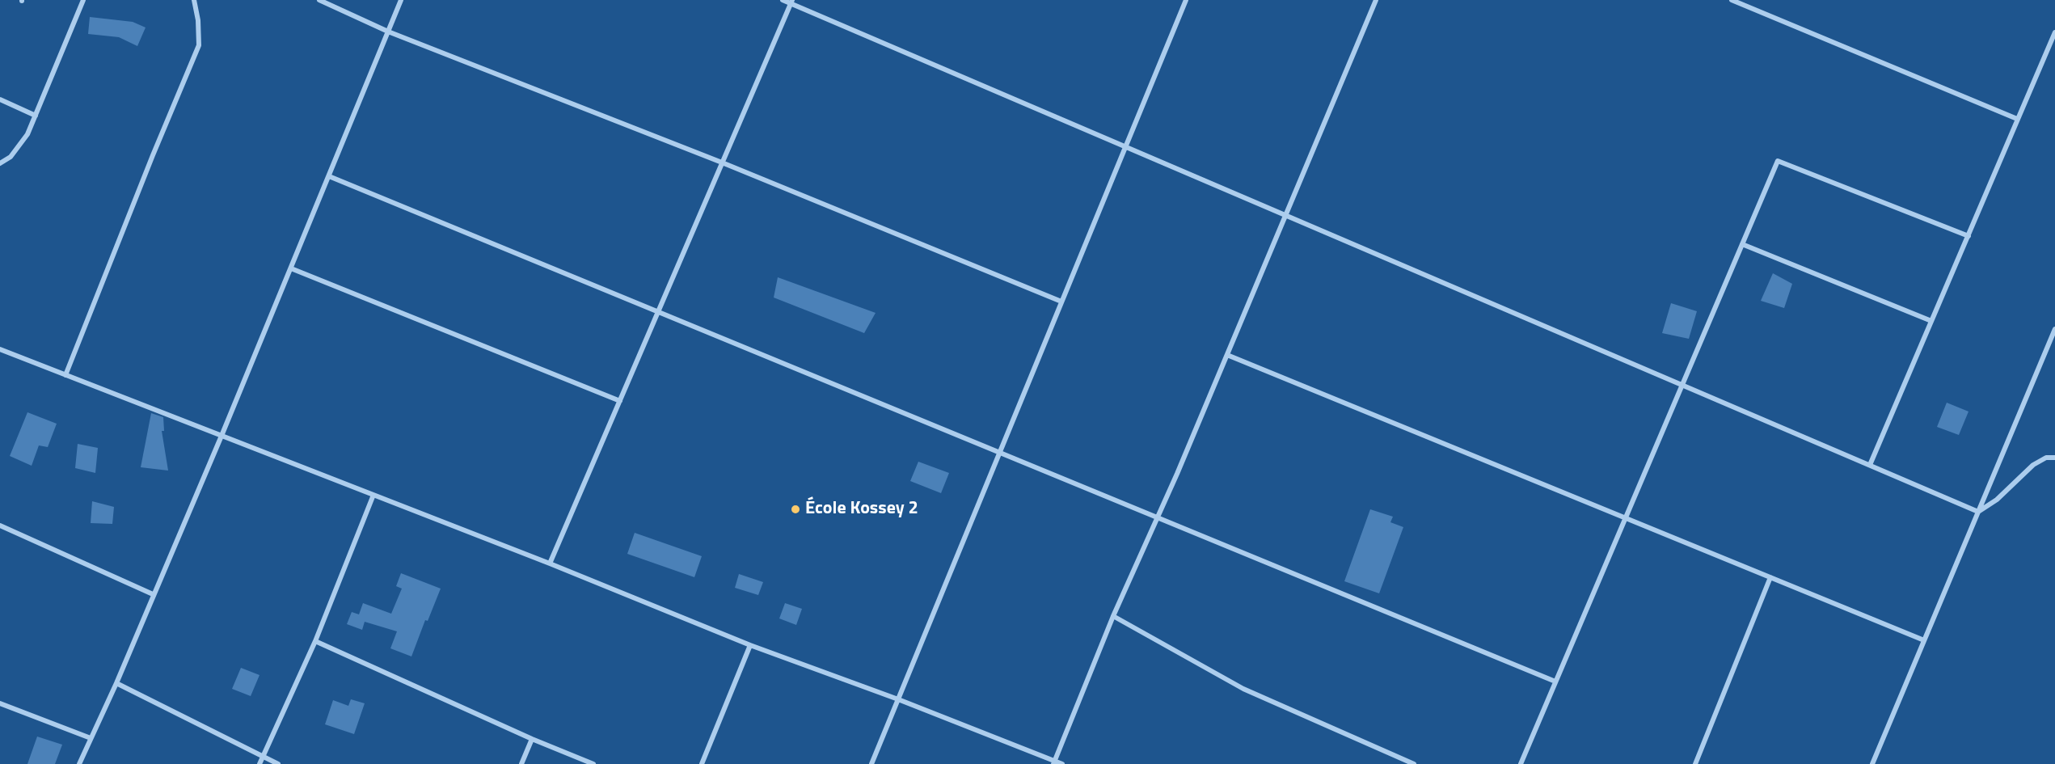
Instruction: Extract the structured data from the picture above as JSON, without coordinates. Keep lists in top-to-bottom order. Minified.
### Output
{"places":["École Kossey 2"]}
